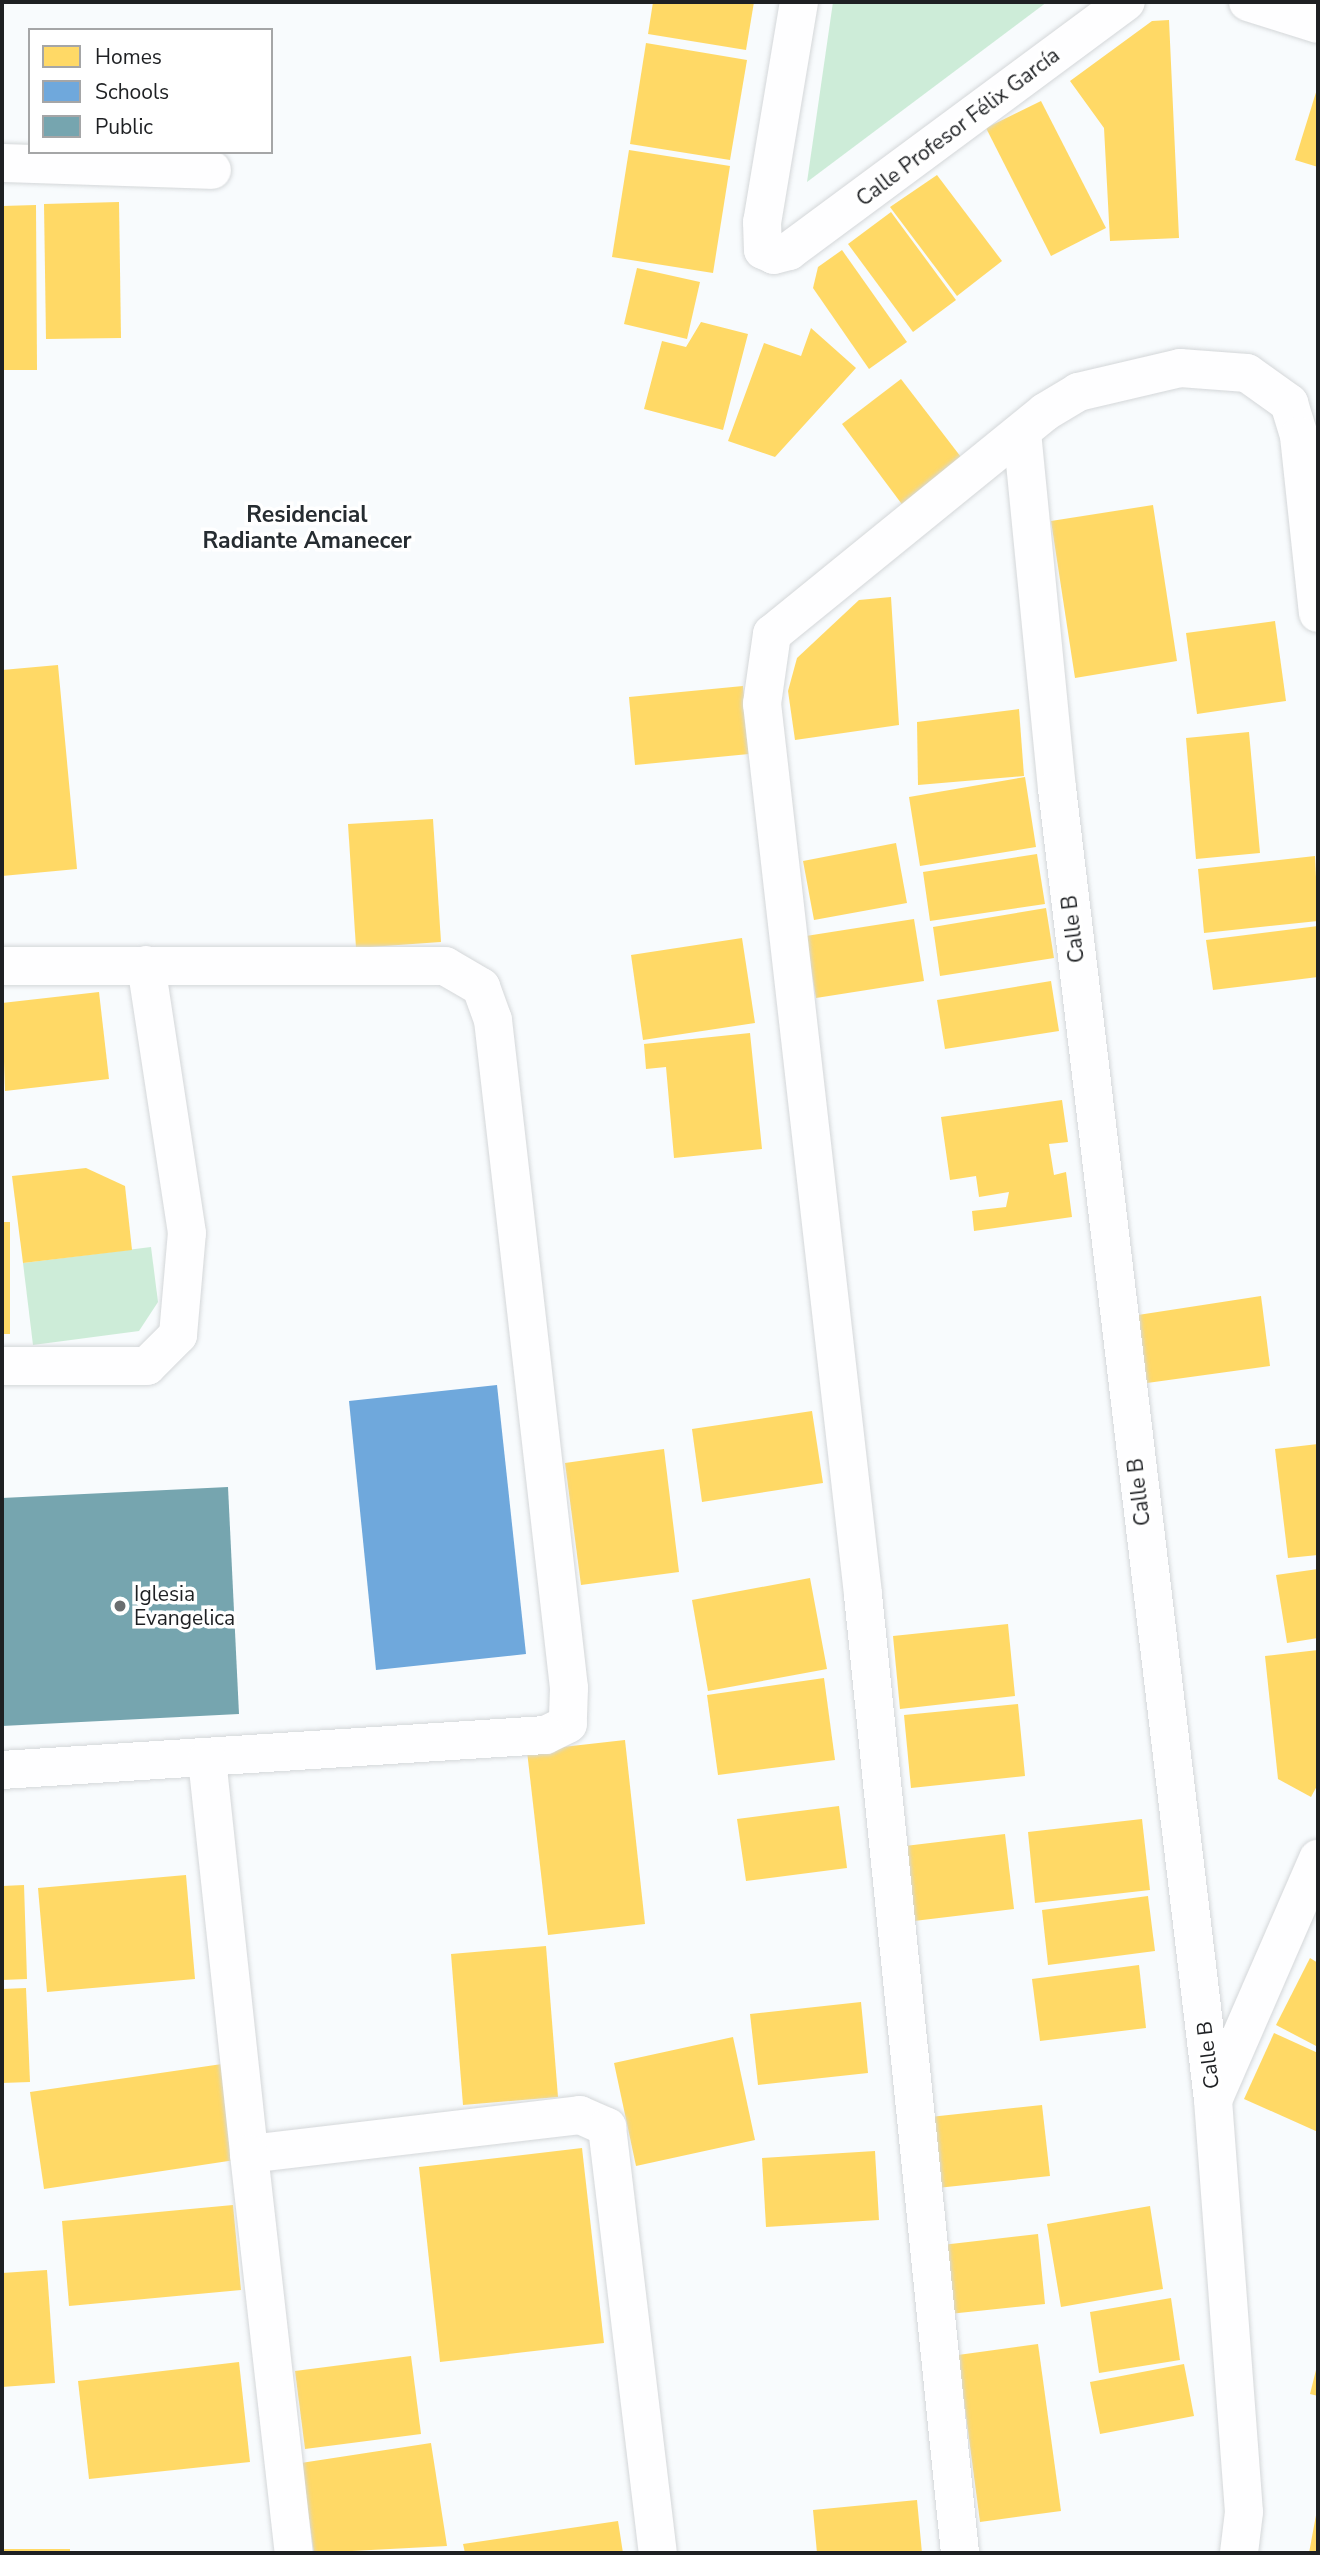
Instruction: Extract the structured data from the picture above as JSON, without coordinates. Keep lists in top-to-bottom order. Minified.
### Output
{"streets":{"street":["Calle Profesor Félix García","Calle B"]},"districts":["Residencial Radiante Amanecer"],"places":["Iglesia Evangelica"],"legend":["Homes","Schools","Public"]}
